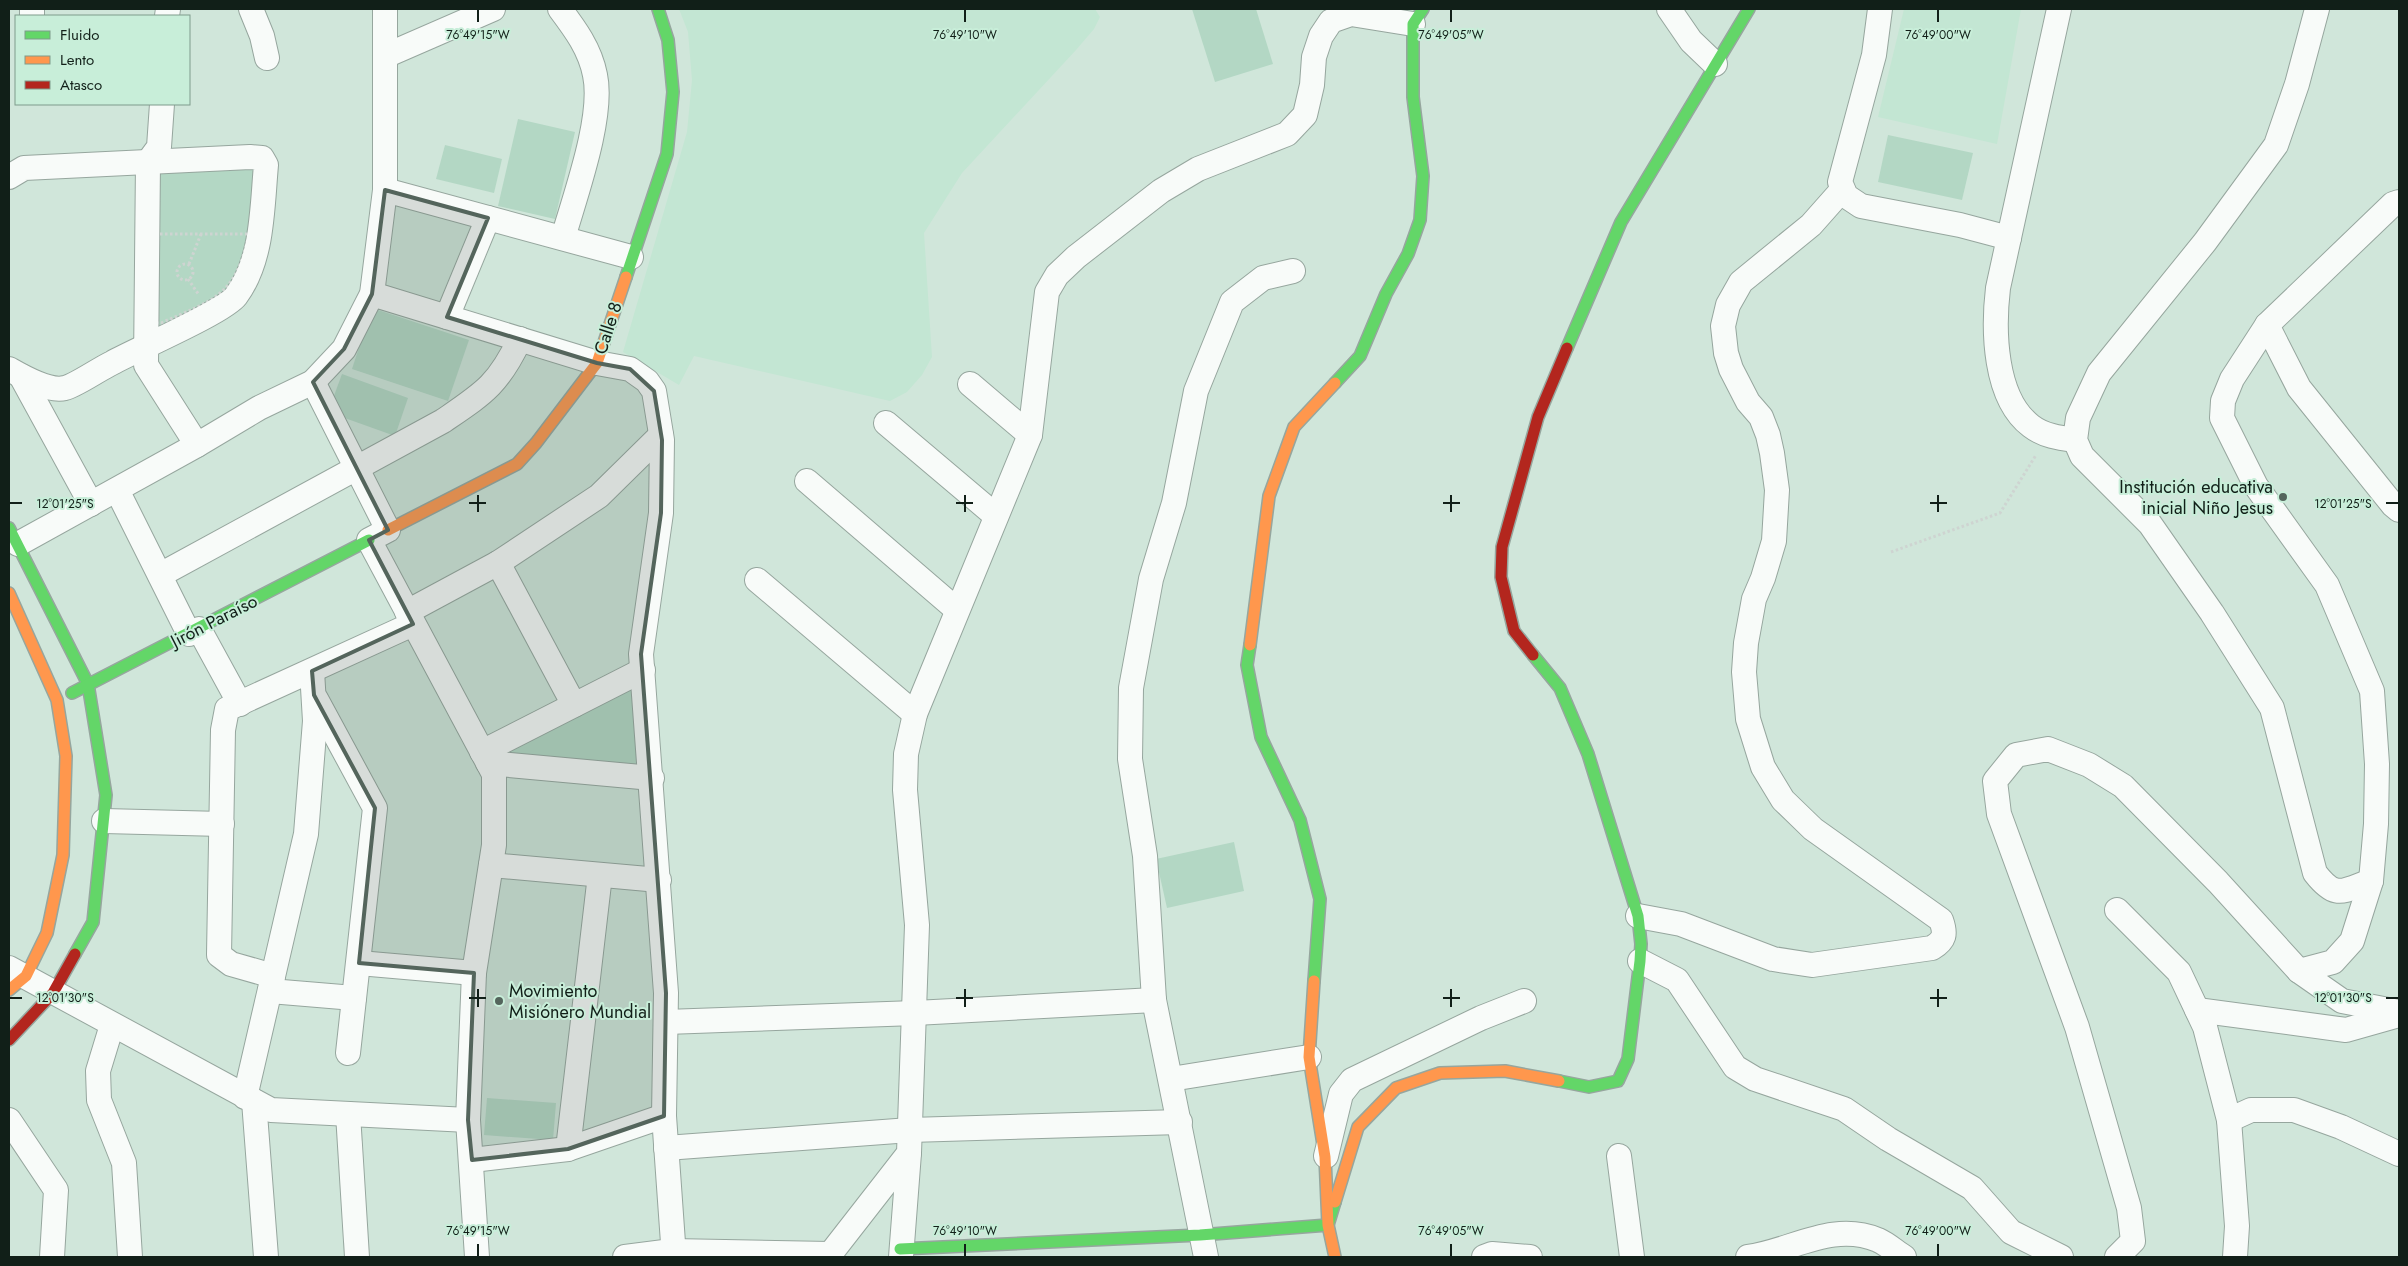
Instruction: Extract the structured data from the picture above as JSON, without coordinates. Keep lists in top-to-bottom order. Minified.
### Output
{"streets":{"street":["Calle 8","Jirón Paraíso"]},"crossings":[["Calle 8","Jirón Paraíso"]],"places":["Institución educativa inicial Niño Jesus","Movimiento Misiónero Mundial"],"legend":["Fluido","Lento","Atasco"],"coordinates":["76°49'15\"W","76°49'10\"W","76°49'05\"W","76°49'00\"W","12°01'25\"S","12°01'30\"S"]}
